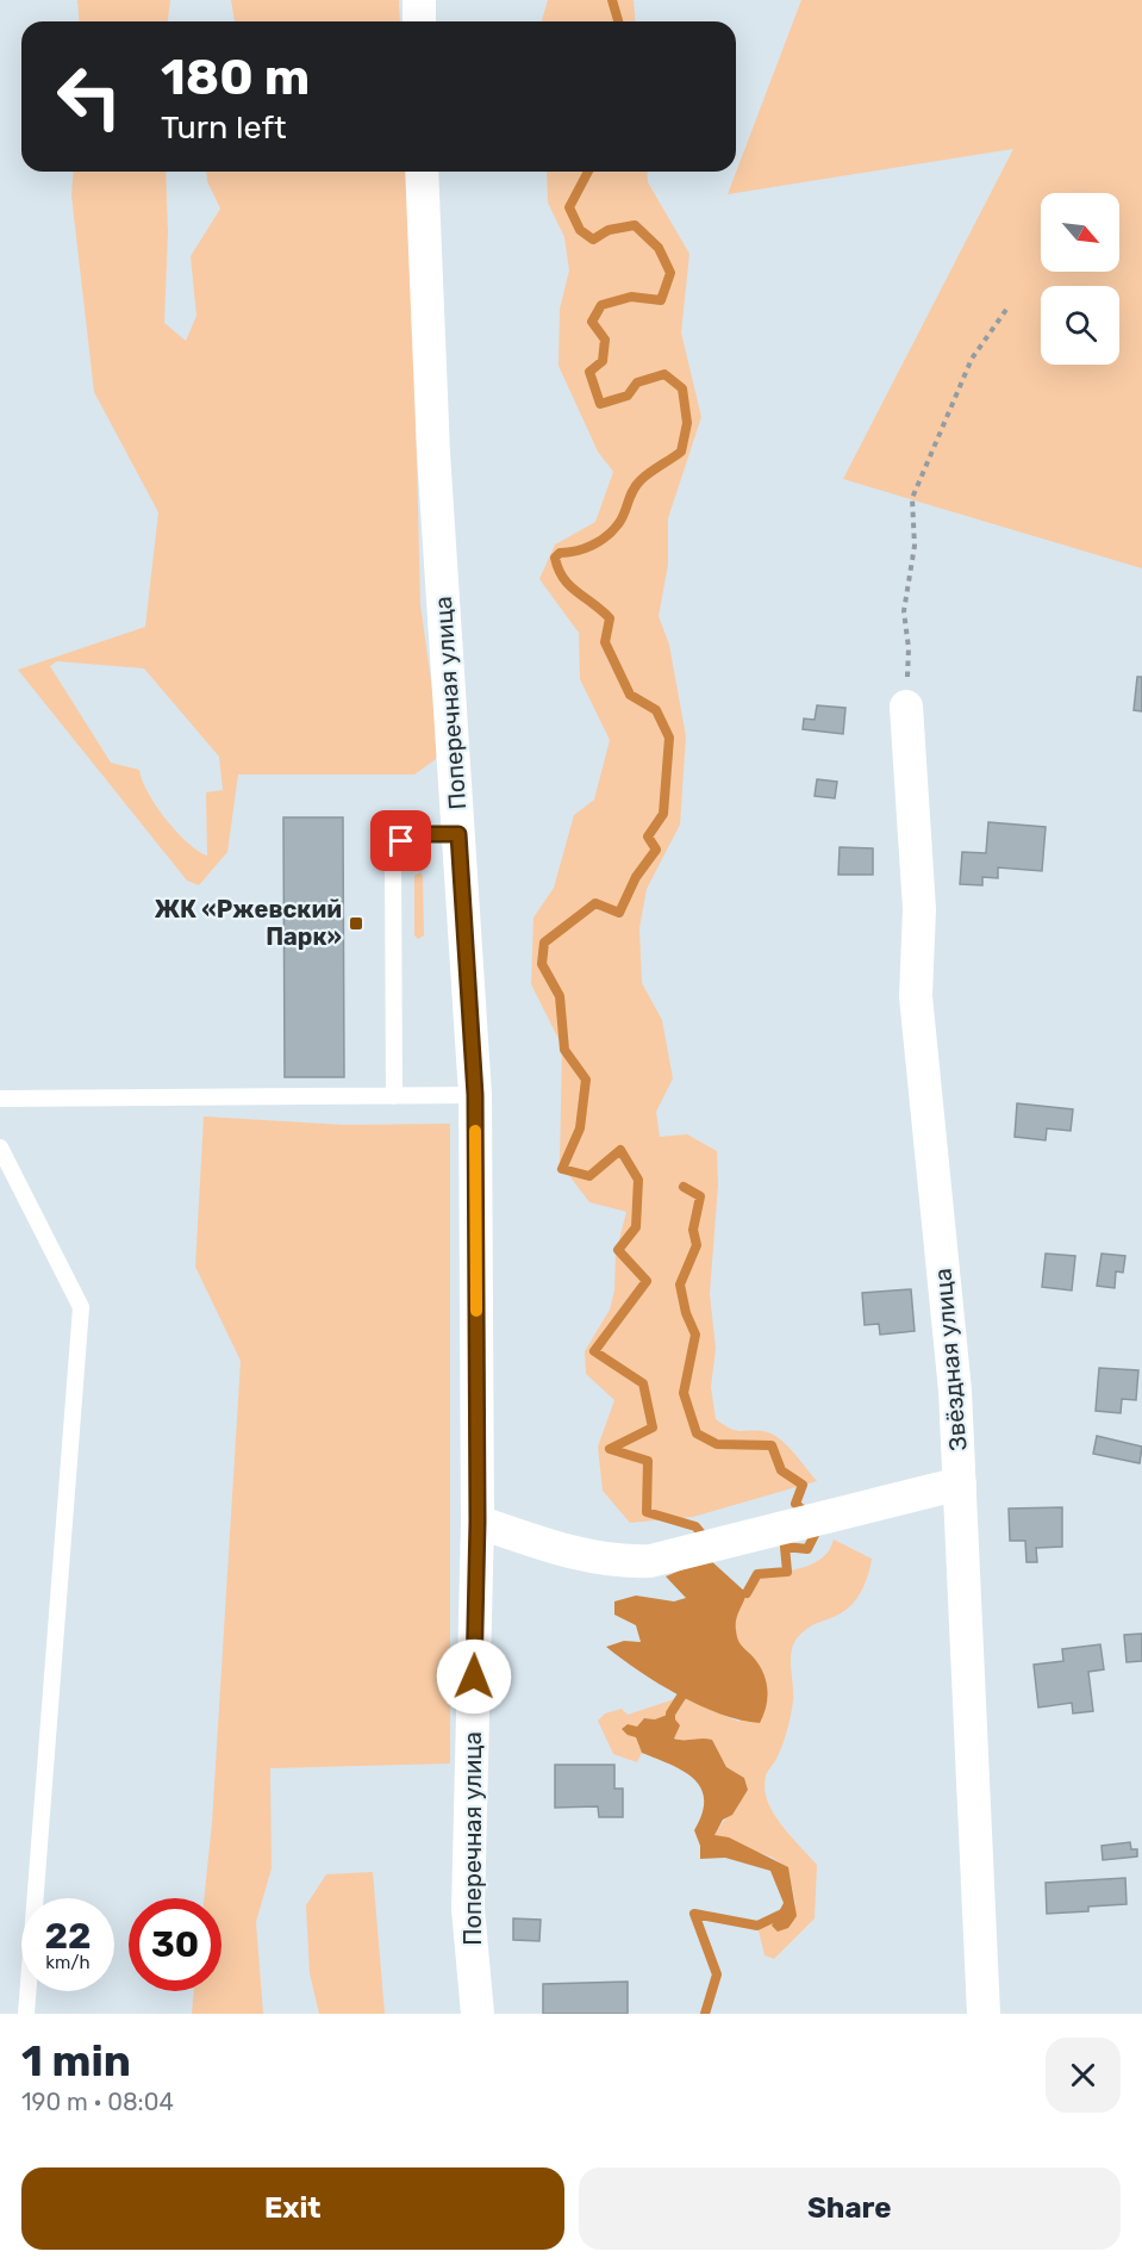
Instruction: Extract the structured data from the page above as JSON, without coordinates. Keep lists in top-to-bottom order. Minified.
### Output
{"streets":{"street":["Поперечная улица","Звёздная улица"]},"places":{"transit":["ЖК «Ржевский Парк»"]},"north":"bottom right","page":{"turn":["180 m","Turn left"],"speed":"22 km/h","limit":"30","heading":["1 min","190 m · 08:04"],"buttons":["Exit","Share"]}}
